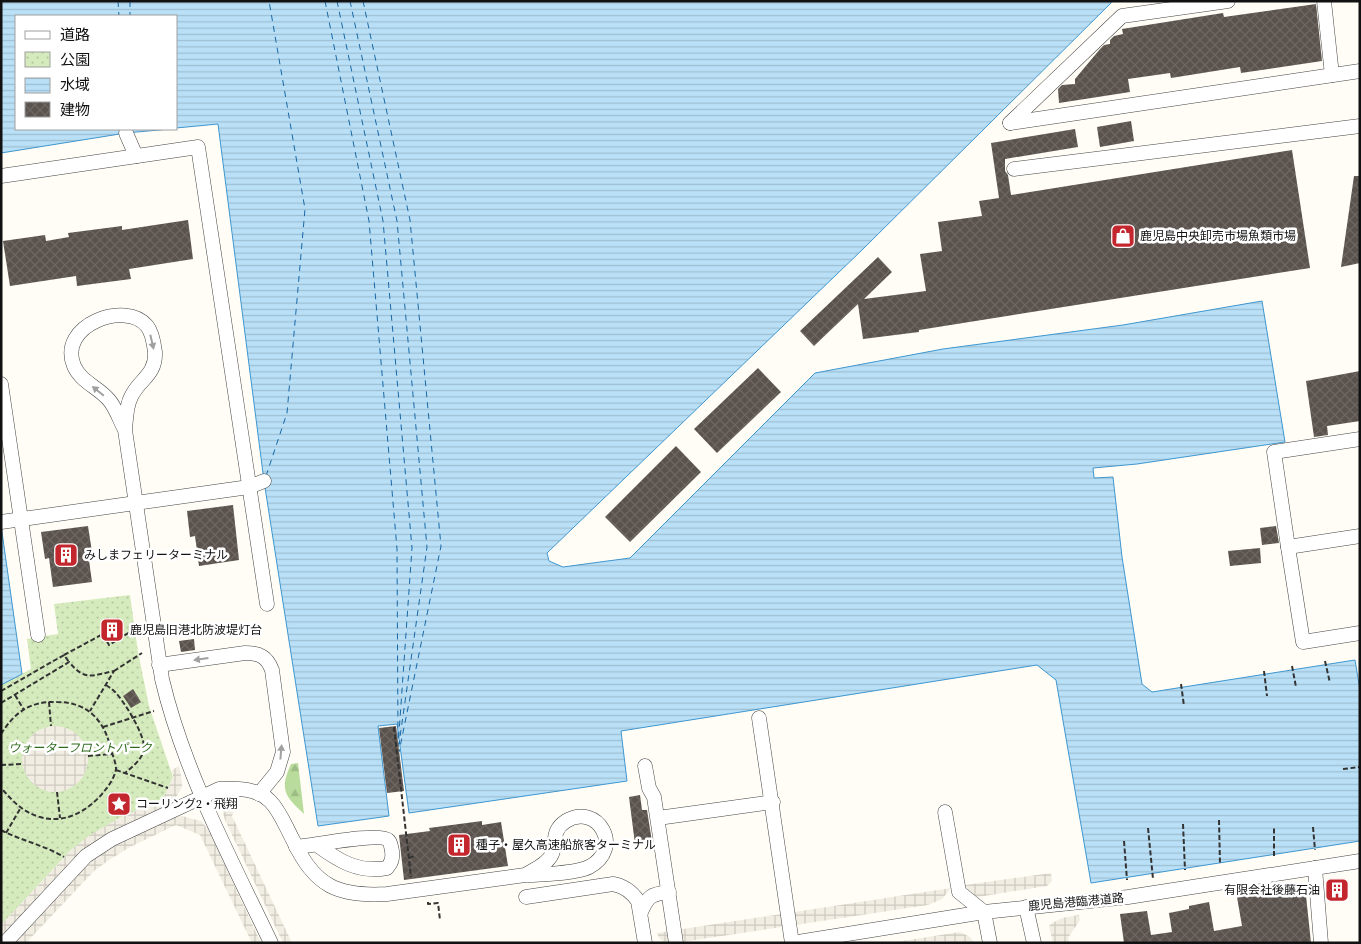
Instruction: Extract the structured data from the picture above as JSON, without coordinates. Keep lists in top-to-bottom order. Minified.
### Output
{"streets":{"street":["鹿児島港臨港道路"]},"parks":["ウォーターフロントパーク"],"places":{"shop":["鹿児島中央卸売市場魚類市場"],"building":["みしまフェリーターミナル","鹿児島旧港北防波堤灯台","種子・屋久高速船旅客ターミナル","有限会社後藤石油"],"place":["コーリング2・飛翔"]},"legend":["道路","公園","水域","建物"]}
